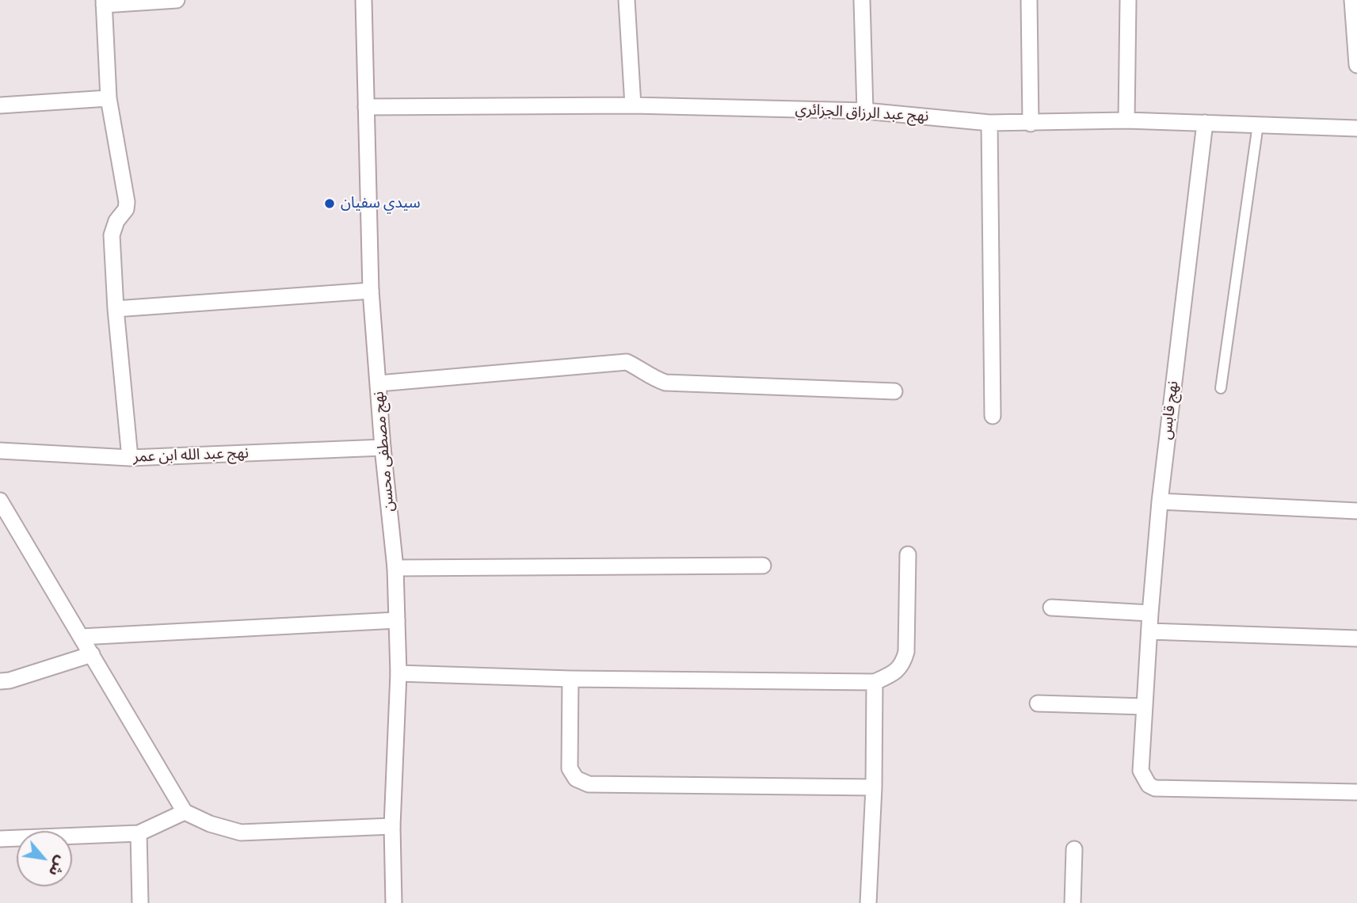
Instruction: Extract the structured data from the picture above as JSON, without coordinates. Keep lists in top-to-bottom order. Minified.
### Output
{"streets":{"street":["نهج عبد الرزاق الجزائري","نهج قابس","نهج مصطفى محسن","نهج عبد الله ابن عمر"]},"crossings":[["نهج عبد الرزاق الجزائري","نهج قابس"],["نهج عبد الرزاق الجزائري","نهج مصطفى محسن"],["نهج مصطفى محسن","نهج عبد الله ابن عمر"]],"places":["سيدي سفيان"],"north":"bottom right"}
